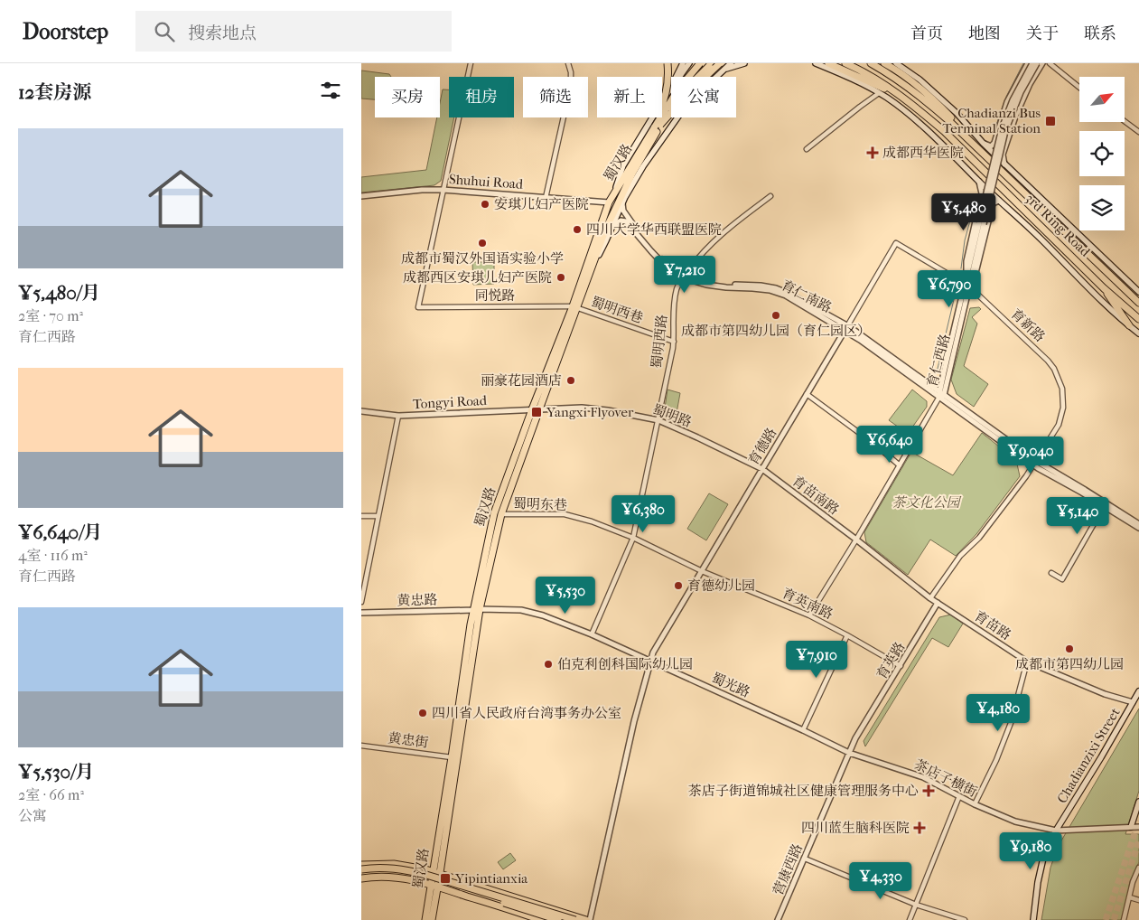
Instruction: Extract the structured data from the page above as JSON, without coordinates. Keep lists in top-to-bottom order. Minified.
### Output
{"streets":{"main road":["蜀汉路","3rd Ring Road","Chadianzixi Street"],"street":["Shuhui Road","同悦路","育仁南路","蜀明西巷","育新路","蜀明西路","育仁西路","Tongyi Road","蜀明路","育德路","育苗南路","蜀明东巷","黄忠路","育英南路","育苗路","育英路","蜀光路","黄忠街","茶店子横街","营康西路"]},"crossings":[["蜀汉路","Shuhui Road"],["蜀汉路","同悦路"],["蜀汉路","蜀明西巷"],["蜀汉路","Tongyi Road"],["蜀汉路","蜀明路"],["蜀汉路","蜀明东巷"],["蜀汉路","黄忠路"],["蜀汉路","黄忠街"],["Shuhui Road","同悦路"],["同悦路","蜀明西巷"],["育仁南路","育新路"],["育仁南路","蜀明西路"],["育仁南路","育仁西路"],["育仁南路","育德路"],["蜀明西巷","蜀明西路"],["育新路","育仁西路"],["育新路","育德路"],["蜀明西路","蜀明路"],["蜀明西路","蜀明东巷"],["蜀明西路","黄忠路"],["蜀明西路","蜀光路"],["育仁西路","育苗南路"],["育仁西路","育英南路"],["育仁西路","育苗路"],["Tongyi Road","蜀明路"],["蜀明路","育德路"],["蜀明路","育苗南路"],["育德路","育苗南路"],["育德路","蜀明东巷"],["育德路","育英南路"],["育德路","蜀光路"],["育苗南路","育苗路"],["蜀明东巷","育英南路"],["黄忠路","蜀光路"],["育英南路","育英路"],["育苗路","育英路"],["育苗路","Chadianzixi Street"],["育英路","茶店子横街"],["育英路","营康西路"],["蜀光路","茶店子横街"],["Chadianzixi Street","茶店子横街"],["茶店子横街","营康西路"]],"parks":["茶文化公园"],"places":{"transit":["Chadianzi Bus Terminal Station","Yangxi Flyover","Yipintianxia"],"health":["成都西华医院","茶店子街道锦城社区健康管理服务中心","四川蓝生脑科医院"],"other":["安琪儿妇产医院","四川大学华西联盟医院","成都市蜀汉外国语实验小学","成都西区安琪儿妇产医院","成都市第四幼儿园（育仁园区）","丽豪花园酒店","育德幼儿园","成都市第四幼儿园","伯克利创科国际幼儿园","四川省人民政府台湾事务办公室"]},"north":"top right","page":{"header":"Doorstep","search":"搜索地点","nav":["首页","地图","关于","联系"],"heading":"12套房源","chip":["买房","租房","筛选","新上","公寓"],"list":[{"name":"¥5,480/月","note":"2室 · 70 m² · 育仁西路"},{"name":"¥6,640/月","note":"4室 · 116 m² · 育仁西路"},{"name":"¥5,530/月","note":"2室 · 66 m² · 公寓"}],"price":["¥5,480","¥7,210","¥6,790","¥6,640","¥9,040","¥6,380","¥5,140","¥5,530","¥7,910","¥4,180","¥9,180","¥4,330"]}}
